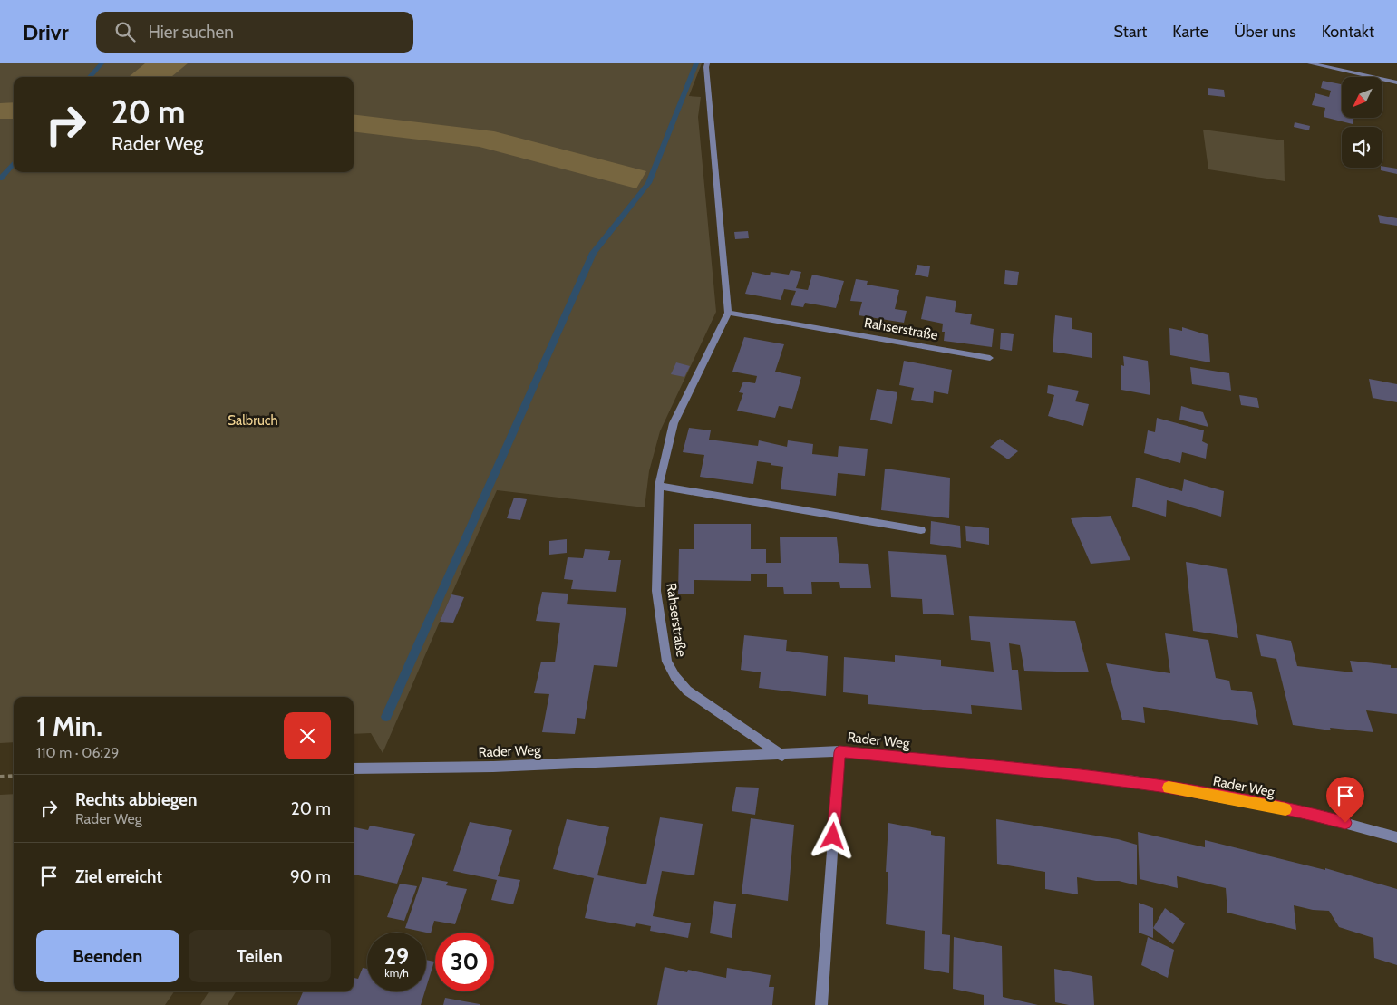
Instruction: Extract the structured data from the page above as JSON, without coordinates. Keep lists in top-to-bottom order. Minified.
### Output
{"streets":{"street":["Rahserstraße","Rader Weg"]},"crossings":[["Rahserstraße","Rader Weg"]],"parks":["Salbruch"],"north":"bottom left","page":{"header":"Drivr","search":"Hier suchen","nav":["Start","Karte","Über uns","Kontakt"],"turn":["20 m","Rader Weg"],"heading":["1 Min.","110 m · 06:29"],"list":[{"name":"Rechts abbiegen","note":"Rader Weg","value":"20 m"},{"name":"Ziel erreicht","value":"90 m"}],"buttons":["Beenden","Teilen"],"speed":"29 km/h","limit":"30"}}
